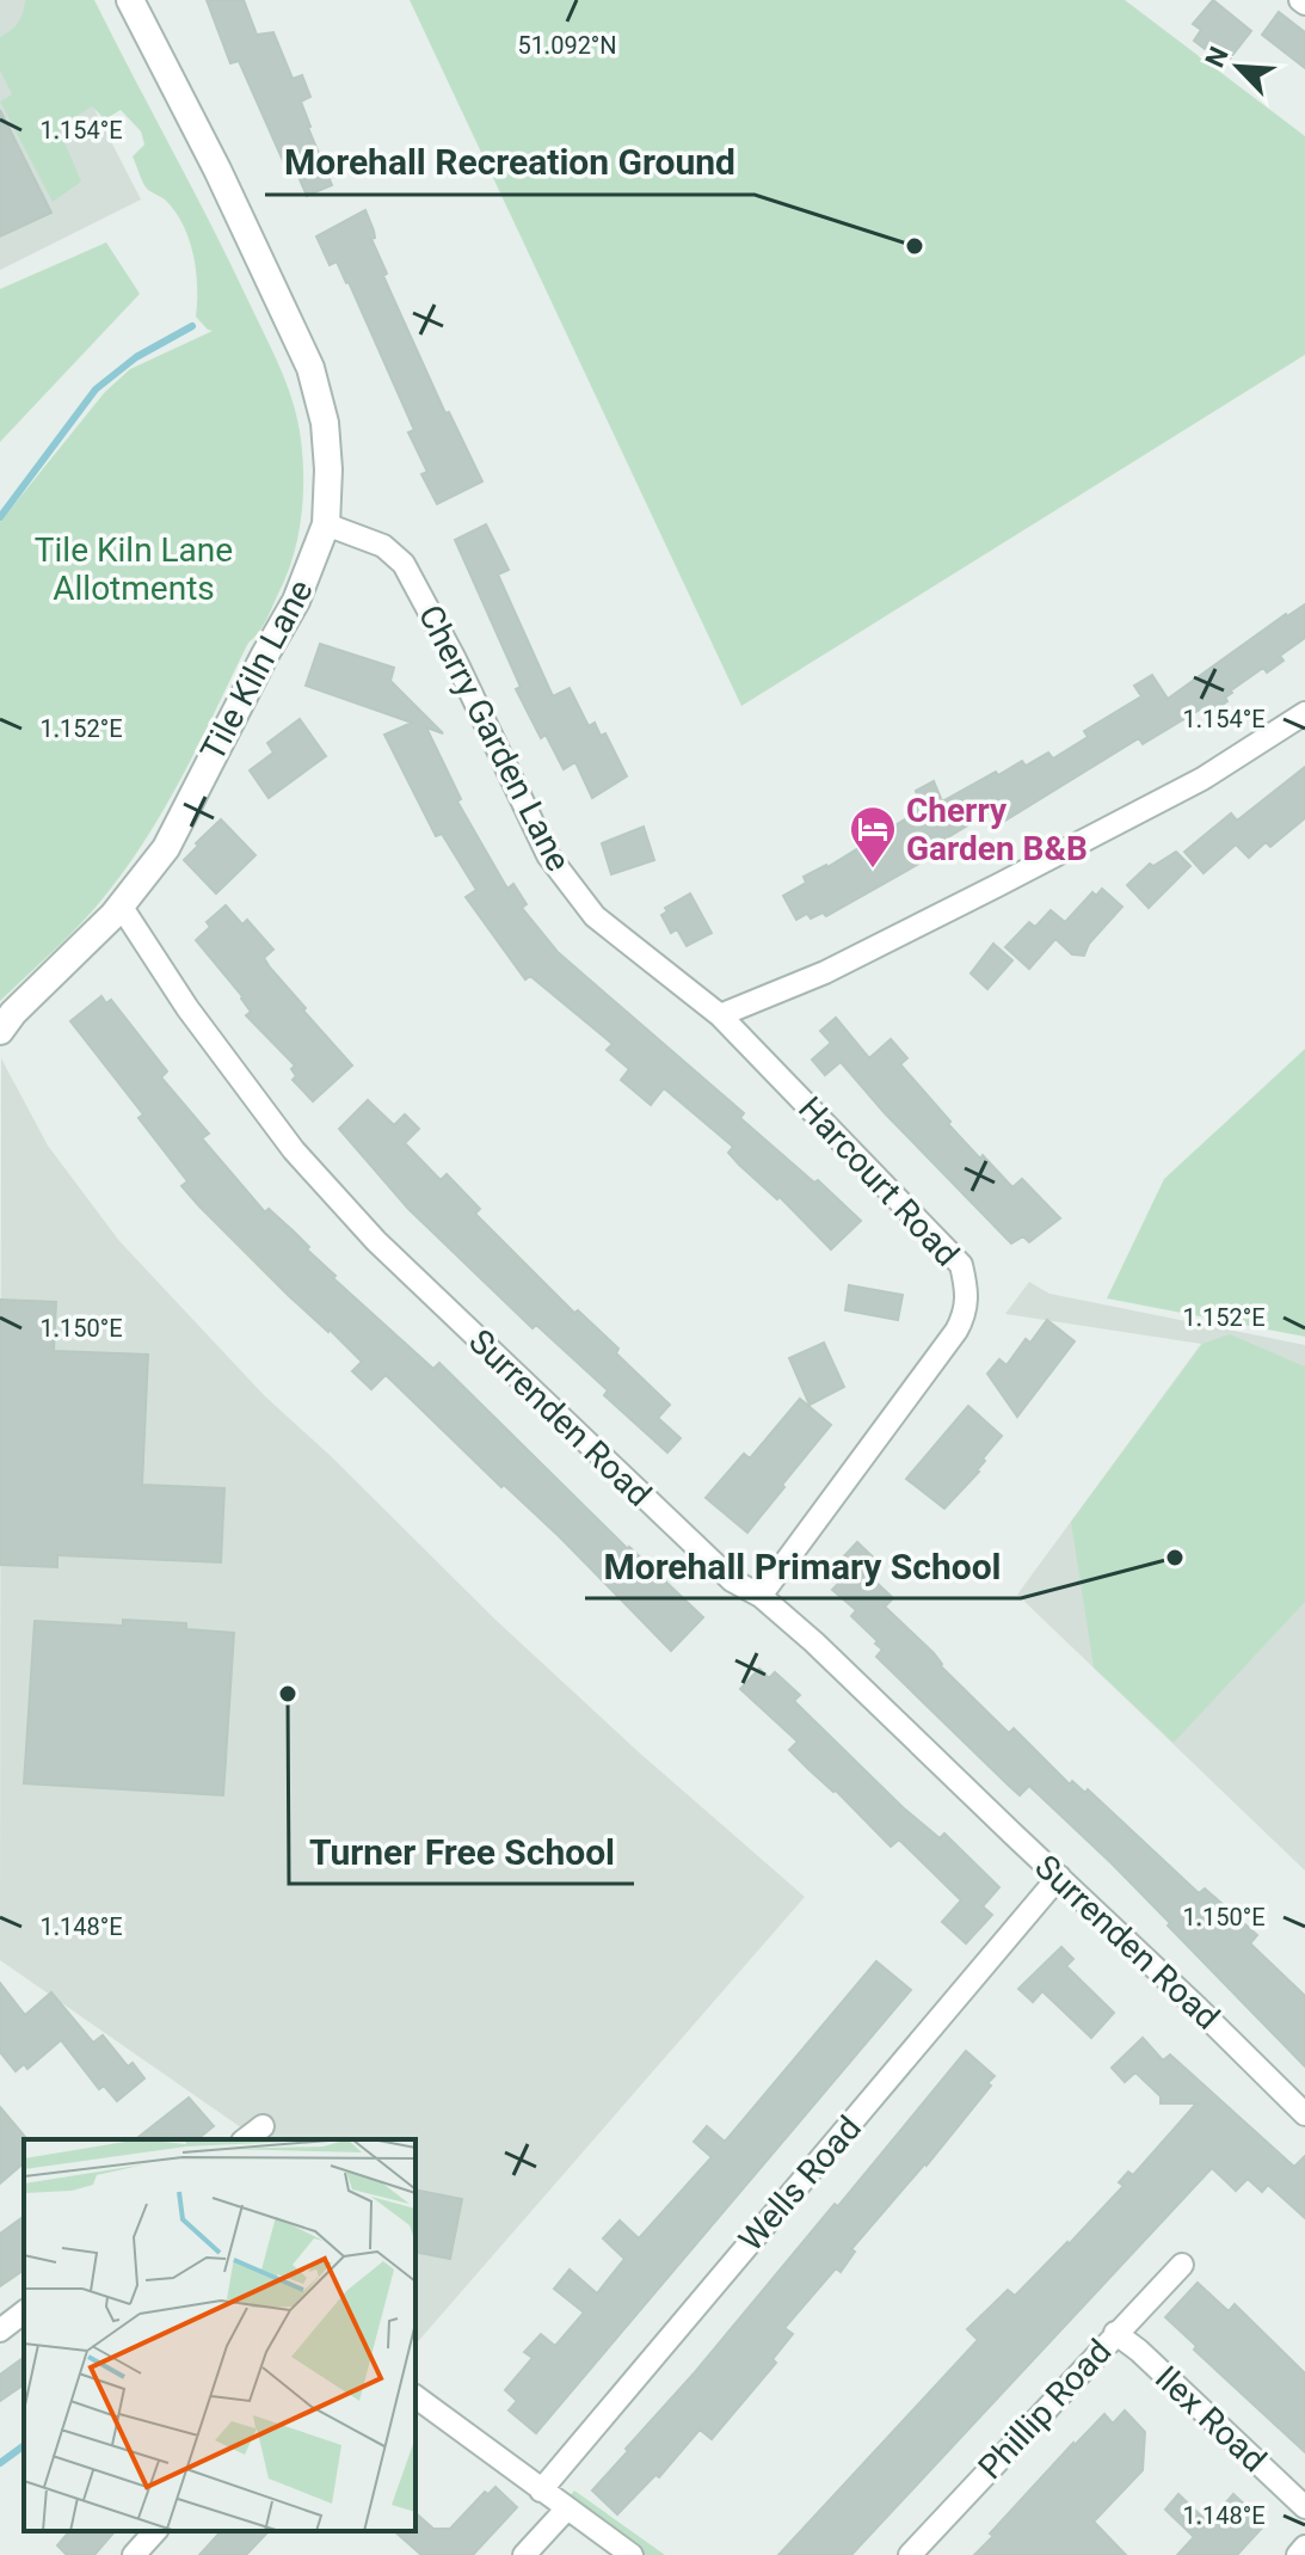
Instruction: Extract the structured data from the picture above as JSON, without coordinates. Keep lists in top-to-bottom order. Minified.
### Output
{"streets":{"street":["Tile Kiln Lane","Cherry Garden Lane","Harcourt Road","Surrenden Road","Wells Road","Phillip Road","Ilex Road"]},"crossings":[["Tile Kiln Lane","Cherry Garden Lane"],["Tile Kiln Lane","Surrenden Road"],["Cherry Garden Lane","Harcourt Road"],["Harcourt Road","Surrenden Road"],["Surrenden Road","Wells Road"],["Phillip Road","Ilex Road"]],"parks":["Tile Kiln Lane Allotments"],"places":{"other":["Morehall Recreation Ground","Morehall Primary School","Turner Free School"],"hotel":["Cherry Garden B&B"]},"north":"top left","coordinates":["51.092°N","1.154°E","1.152°E","1.150°E","1.148°E"]}
